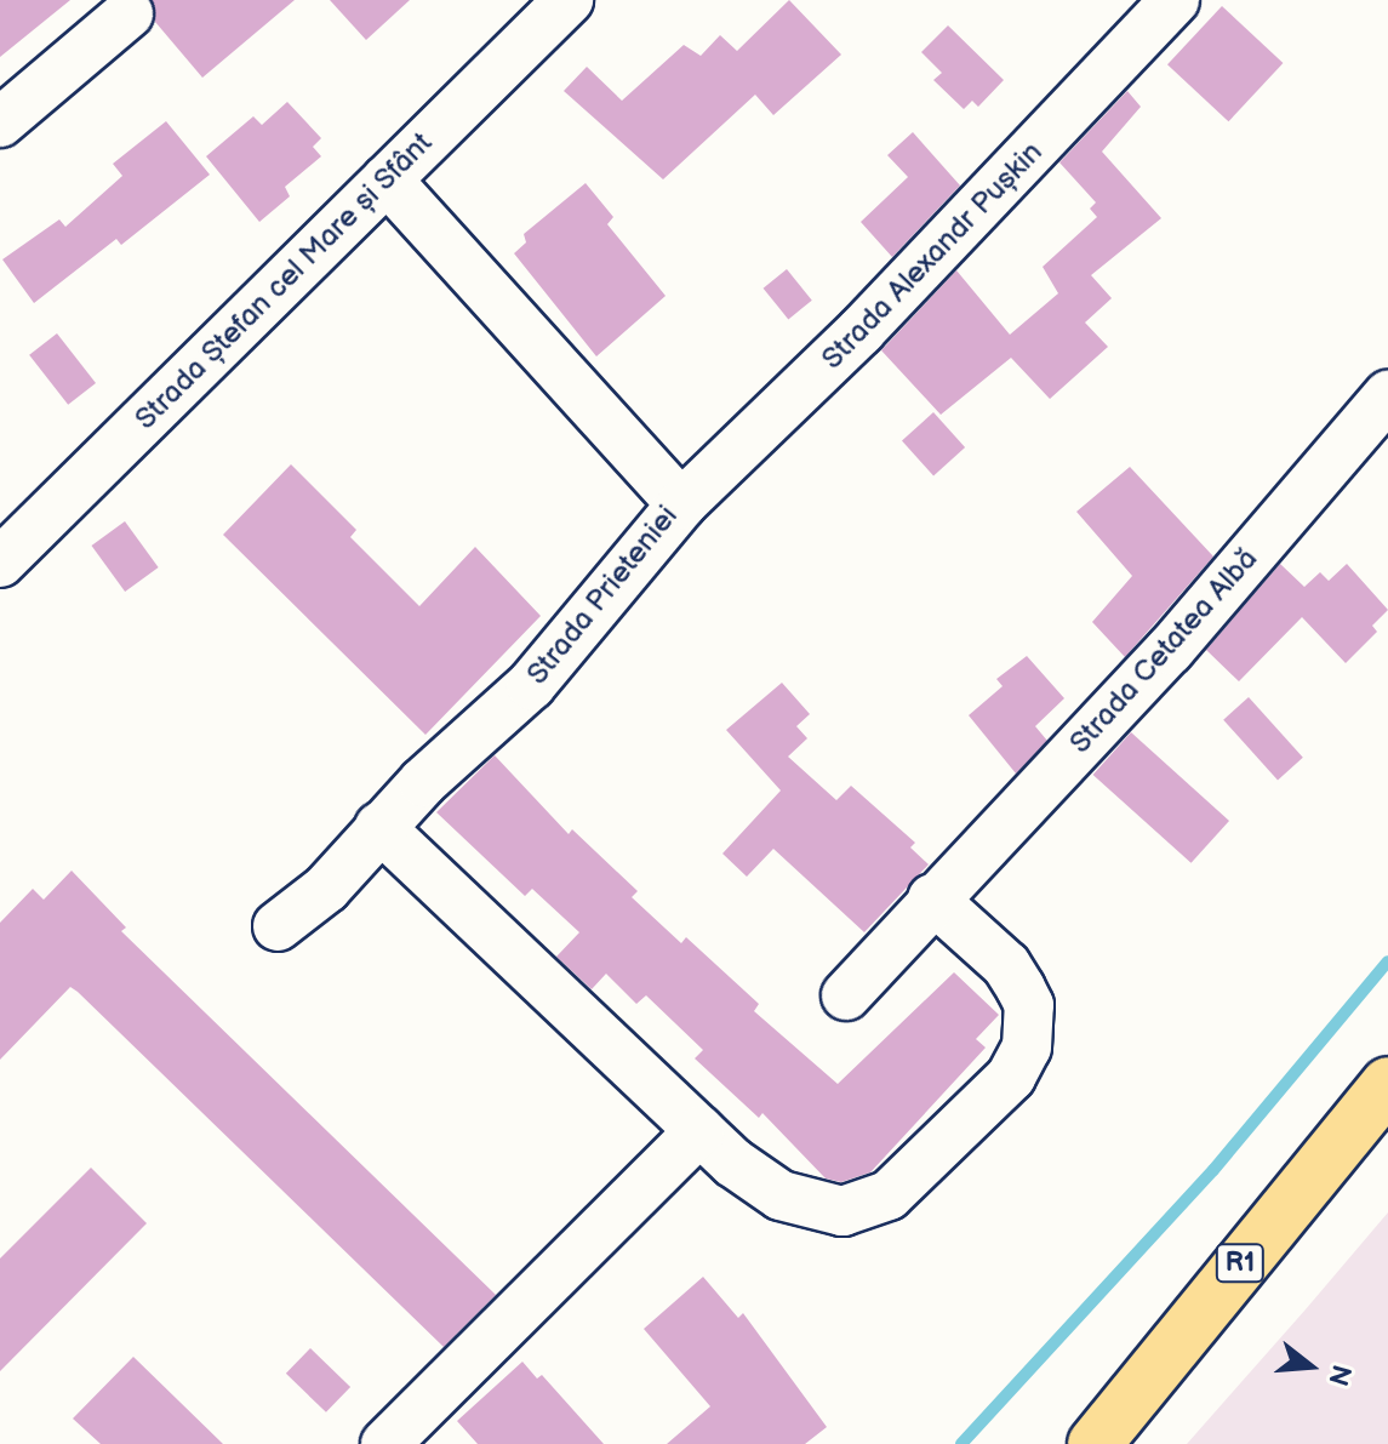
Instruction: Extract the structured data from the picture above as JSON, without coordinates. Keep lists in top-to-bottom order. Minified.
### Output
{"streets":{"highway":["R1"],"street":["Strada Alexandr Pușkin","Strada Ștefan cel Mare și Sfânt","Strada Prieteniei","Strada Cetatea Albă"]},"crossings":[["Strada Alexandr Pușkin","Strada Prieteniei"],["Strada Ștefan cel Mare și Sfânt","Strada Prieteniei"]],"north":"right"}
